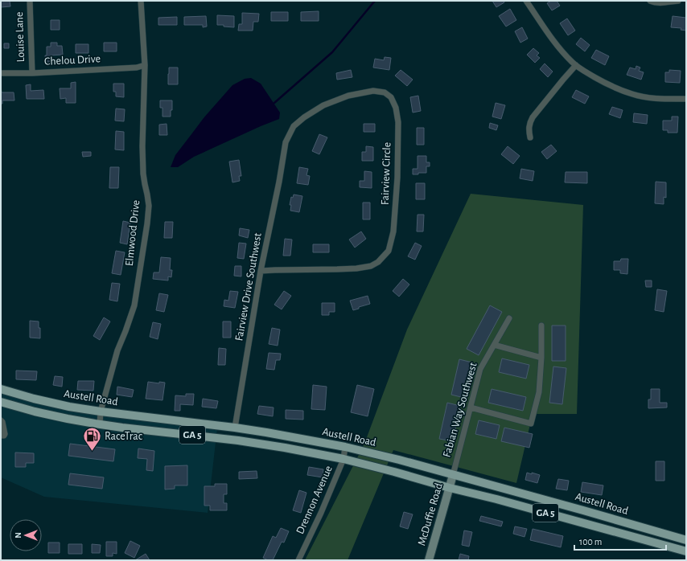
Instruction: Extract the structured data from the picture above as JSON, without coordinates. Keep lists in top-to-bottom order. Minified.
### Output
{"streets":{"main road":["Austell Road","GA 5"],"street":["Louise Lane","Chelou Drive","Fairview Circle","Elmwood Drive","Fairview Drive Southwest","Fabian Way Southwest","Drennon Avenue","McDuffie Road"]},"crossings":[["Louise Lane","Chelou Drive"],["Chelou Drive","Elmwood Drive"],["Fairview Circle","Fairview Drive Southwest"],["Elmwood Drive","Austell Road"],["Fairview Drive Southwest","Austell Road"],["Austell Road","Fabian Way Southwest"],["Austell Road","Drennon Avenue"],["Austell Road","McDuffie Road"],["Fabian Way Southwest","McDuffie Road"]],"places":{"fuel station":["RaceTrac"]},"scale_bar":"100 m","north":"left"}
